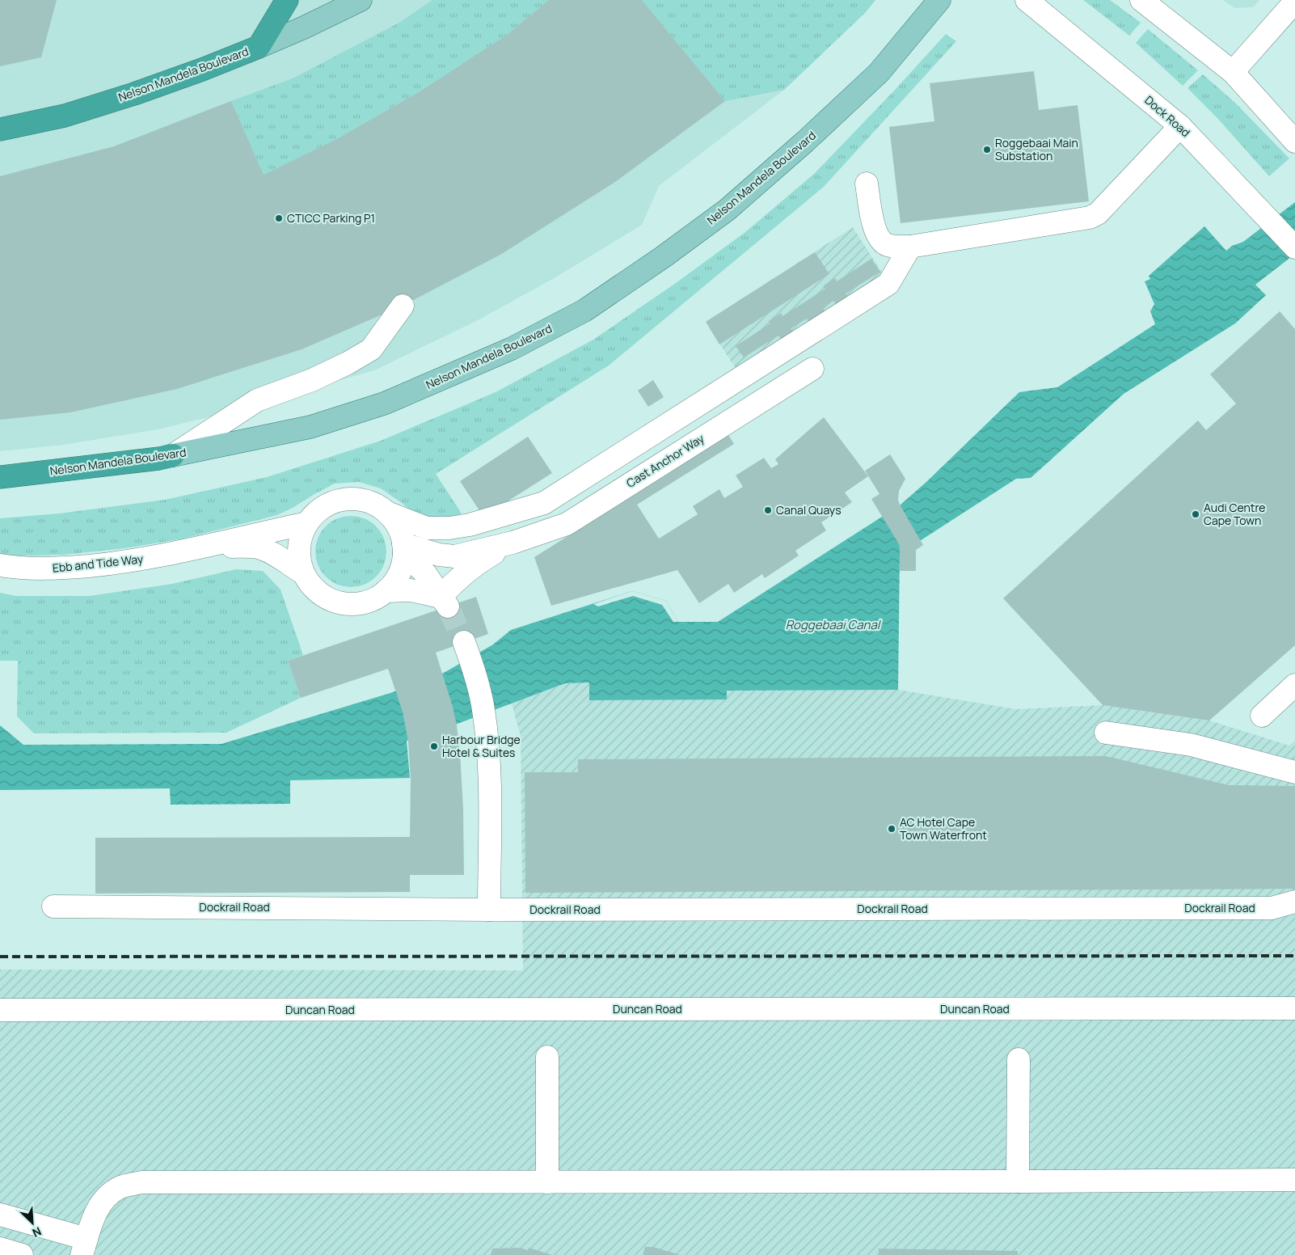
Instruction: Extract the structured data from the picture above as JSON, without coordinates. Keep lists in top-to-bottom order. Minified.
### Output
{"streets":{"highway":["Nelson Mandela Boulevard"],"street":["Dock Road","Cast Anchor Way","Ebb and Tide Way","Dockrail Road","Duncan Road"]},"crossings":[["Cast Anchor Way","Ebb and Tide Way"]],"water":["Roggebaai Canal"],"places":["Roggebaai Main Substation","CTICC Parking P1","Canal Quays","Audi Centre Cape Town","Harbour Bridge Hotel & Suites","AC Hotel Cape Town Waterfront"],"north":"bottom right"}
